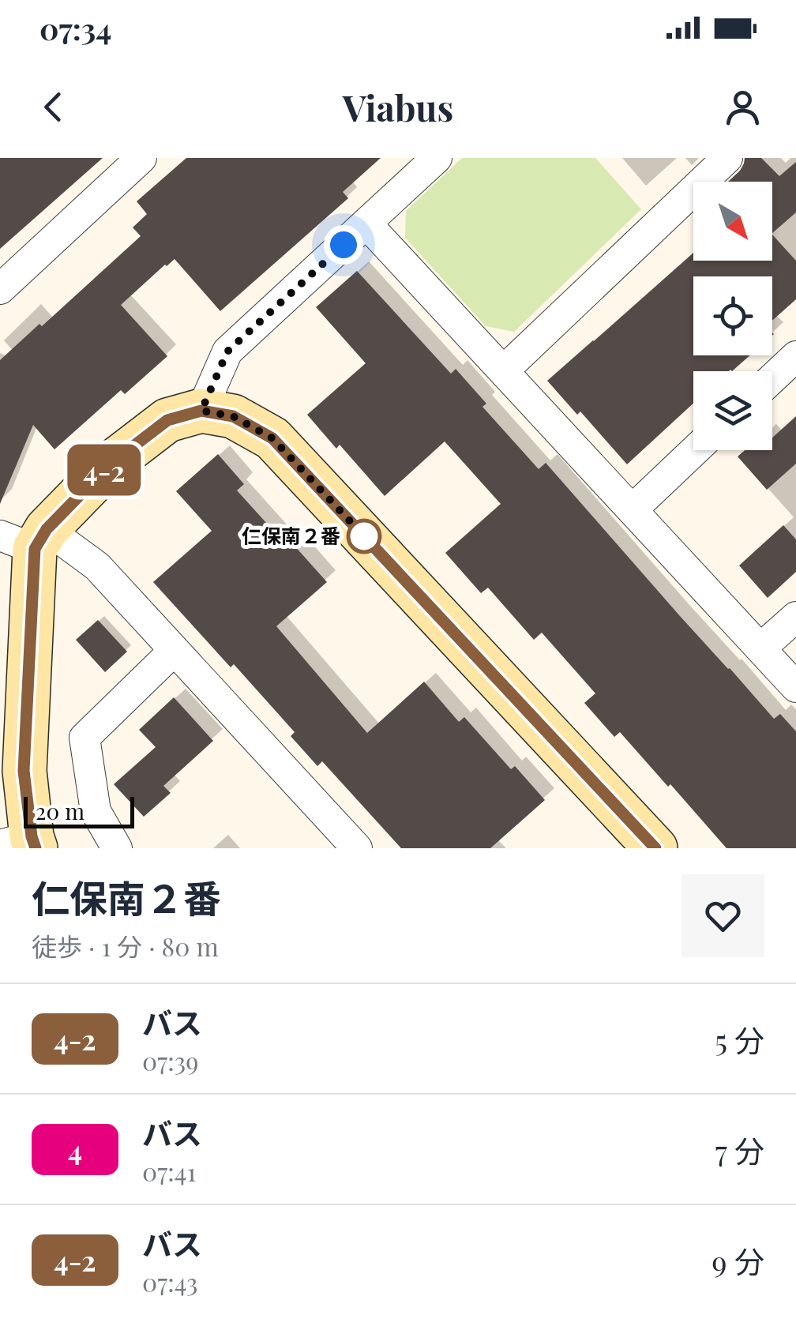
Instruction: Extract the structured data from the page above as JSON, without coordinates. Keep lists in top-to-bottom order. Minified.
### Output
{"places":["仁保南２番"],"lines":["bus line 4-2"],"scale_bar":"20 m","north":"bottom right","page":{"status":"07:34","header":"Viabus","on_map":"4-2","scale":"20 m","heading":["仁保南２番","徒歩 · 1 分 · 80 m"],"list":[{"mark":"4-2","name":"バス","note":"07:39","value":"5 分"},{"mark":"4","name":"バス","note":"07:41","value":"7 分"},{"mark":"4-2","name":"バス","note":"07:43","value":"9 分"}]}}
